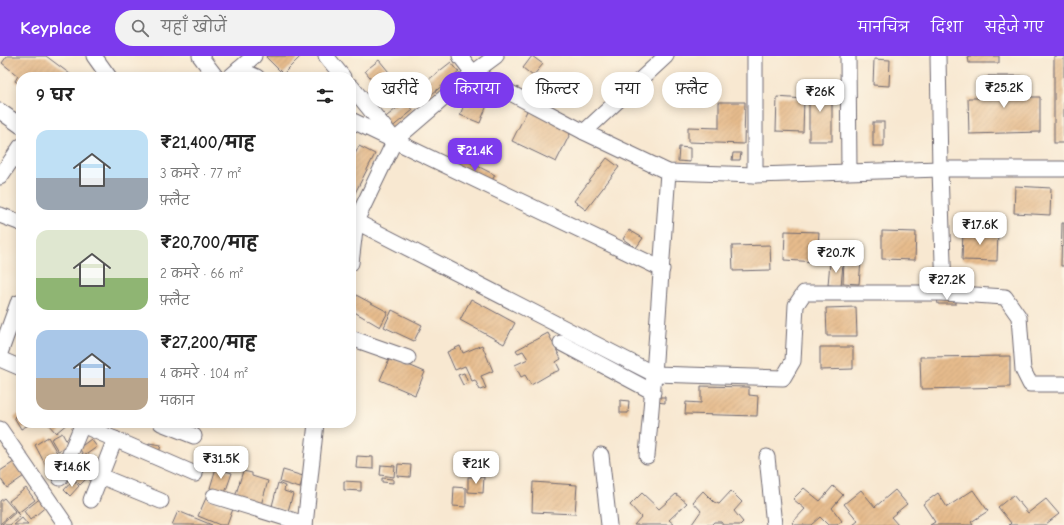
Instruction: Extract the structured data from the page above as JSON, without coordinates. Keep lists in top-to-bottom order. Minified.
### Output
{"page":{"header":"Keyplace","search":"यहाँ खोजें","nav":["मानचित्र","दिशा","सहेजे गए"],"chip":["खरीदें","किराया","फ़िल्टर","नया","फ़्लैट"],"heading":"9 घर","price":["₹25.2K","₹26K","₹21.4K","₹17.6K","₹20.7K","₹27.2K","₹31.5K","₹21K","₹14.6K"],"list":[{"name":"₹21,400/माह","note":"3 कमरे · 77 m² · फ़्लैट"},{"name":"₹20,700/माह","note":"2 कमरे · 66 m² · फ़्लैट"},{"name":"₹27,200/माह","note":"4 कमरे · 104 m² · मकान"}]}}
